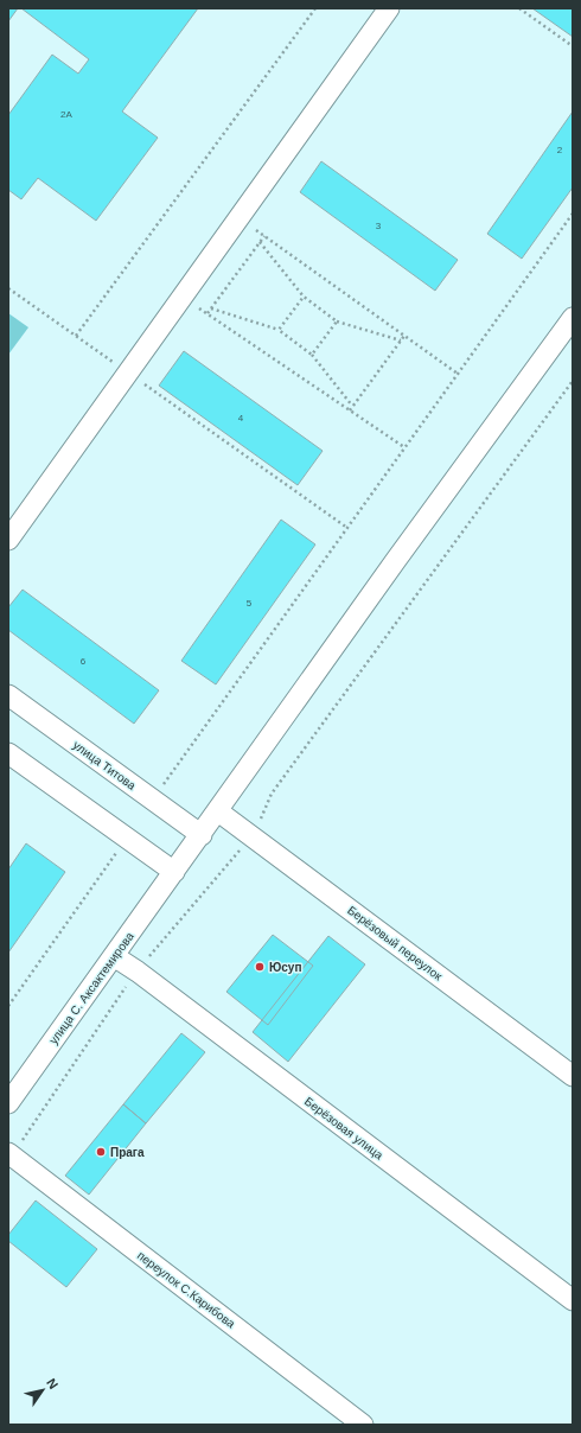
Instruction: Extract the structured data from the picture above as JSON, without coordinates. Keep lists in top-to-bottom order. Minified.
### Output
{"streets":{"street":["улица Титова","Берёзовый переулок","улица С. Аксактемирова","Берёзовая улица","переулок С.Карибова"]},"crossings":[["улица Титова","улица С. Аксактемирова"],["Берёзовый переулок","улица С. Аксактемирова"],["улица С. Аксактемирова","Берёзовая улица"]],"places":["Юсуп","Прага"],"house_numbers":["2А","2","3","4","5","6"],"north":"top right"}
